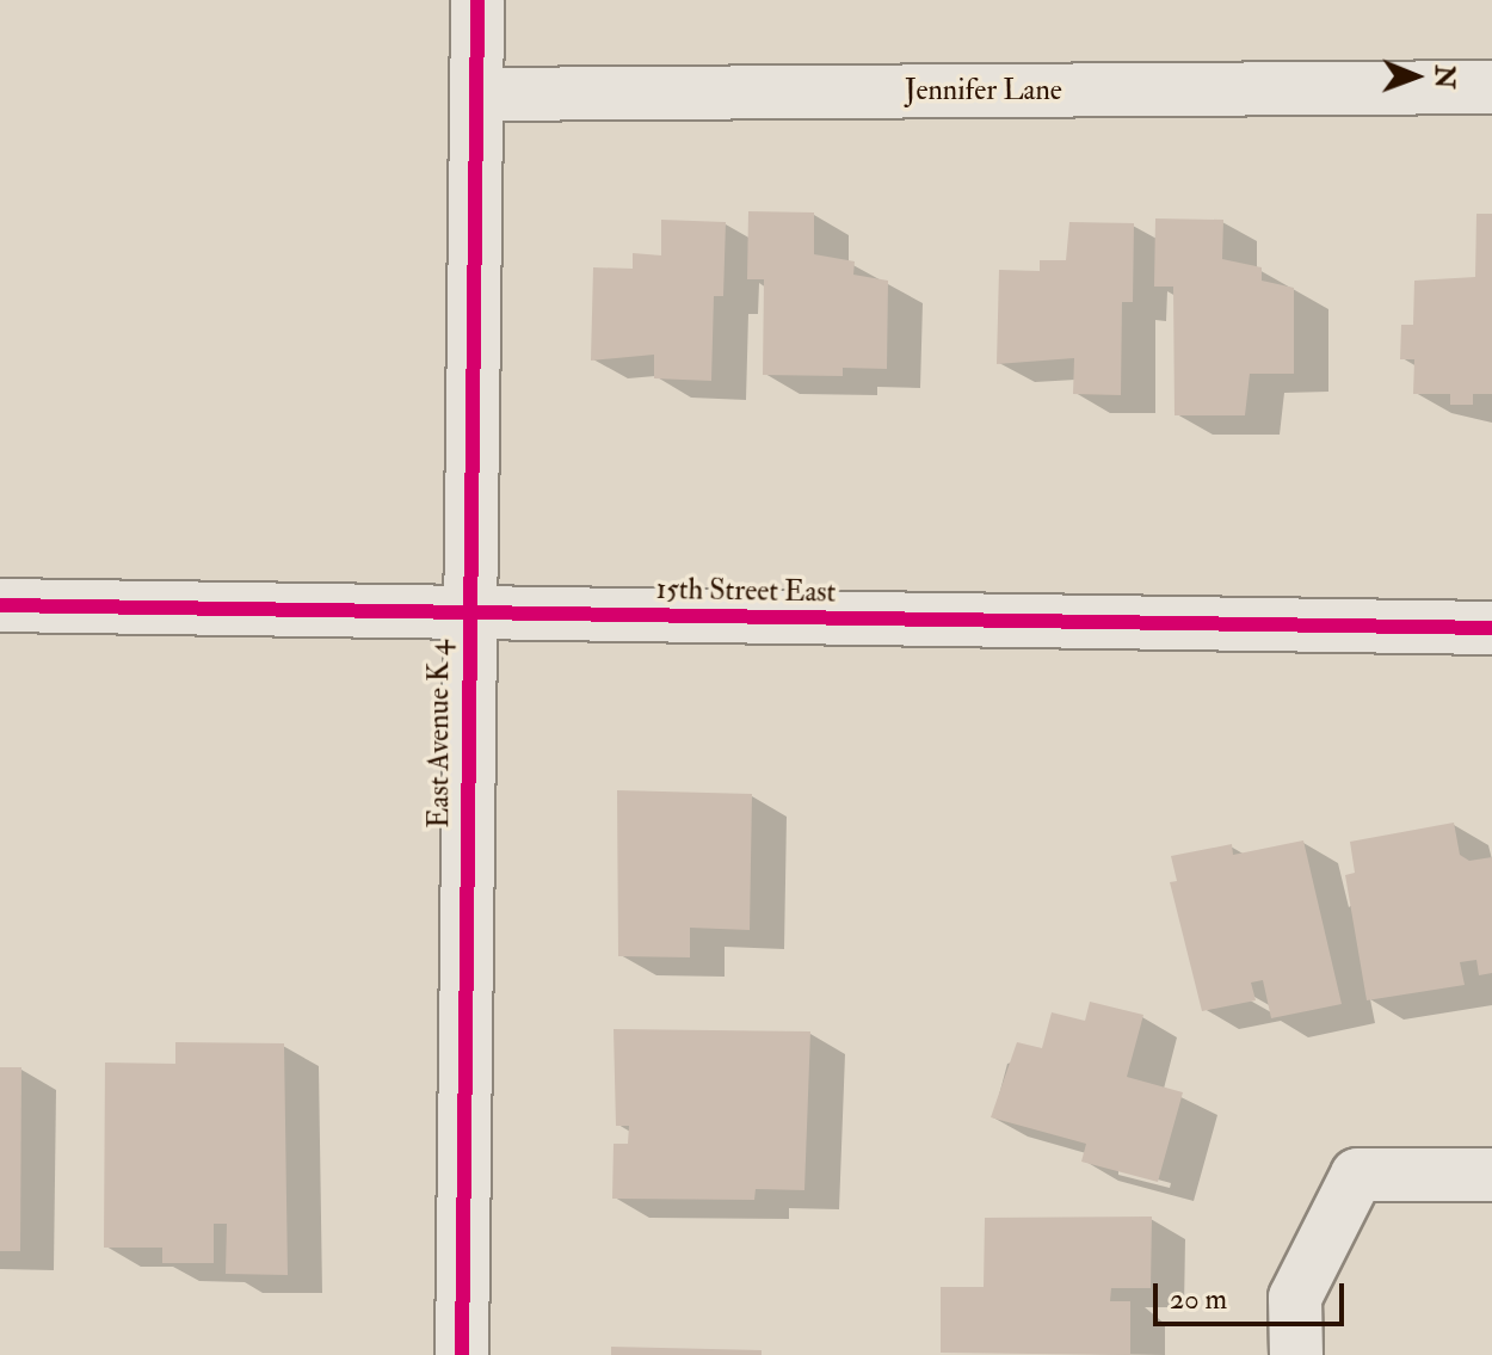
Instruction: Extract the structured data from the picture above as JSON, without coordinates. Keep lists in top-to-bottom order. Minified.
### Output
{"streets":{"street":["Jennifer Lane","15th Street East","East Avenue K 4"]},"crossings":[["Jennifer Lane","East Avenue K 4"],["15th Street East","East Avenue K 4"]],"scale_bar":"20 m","north":"right"}
